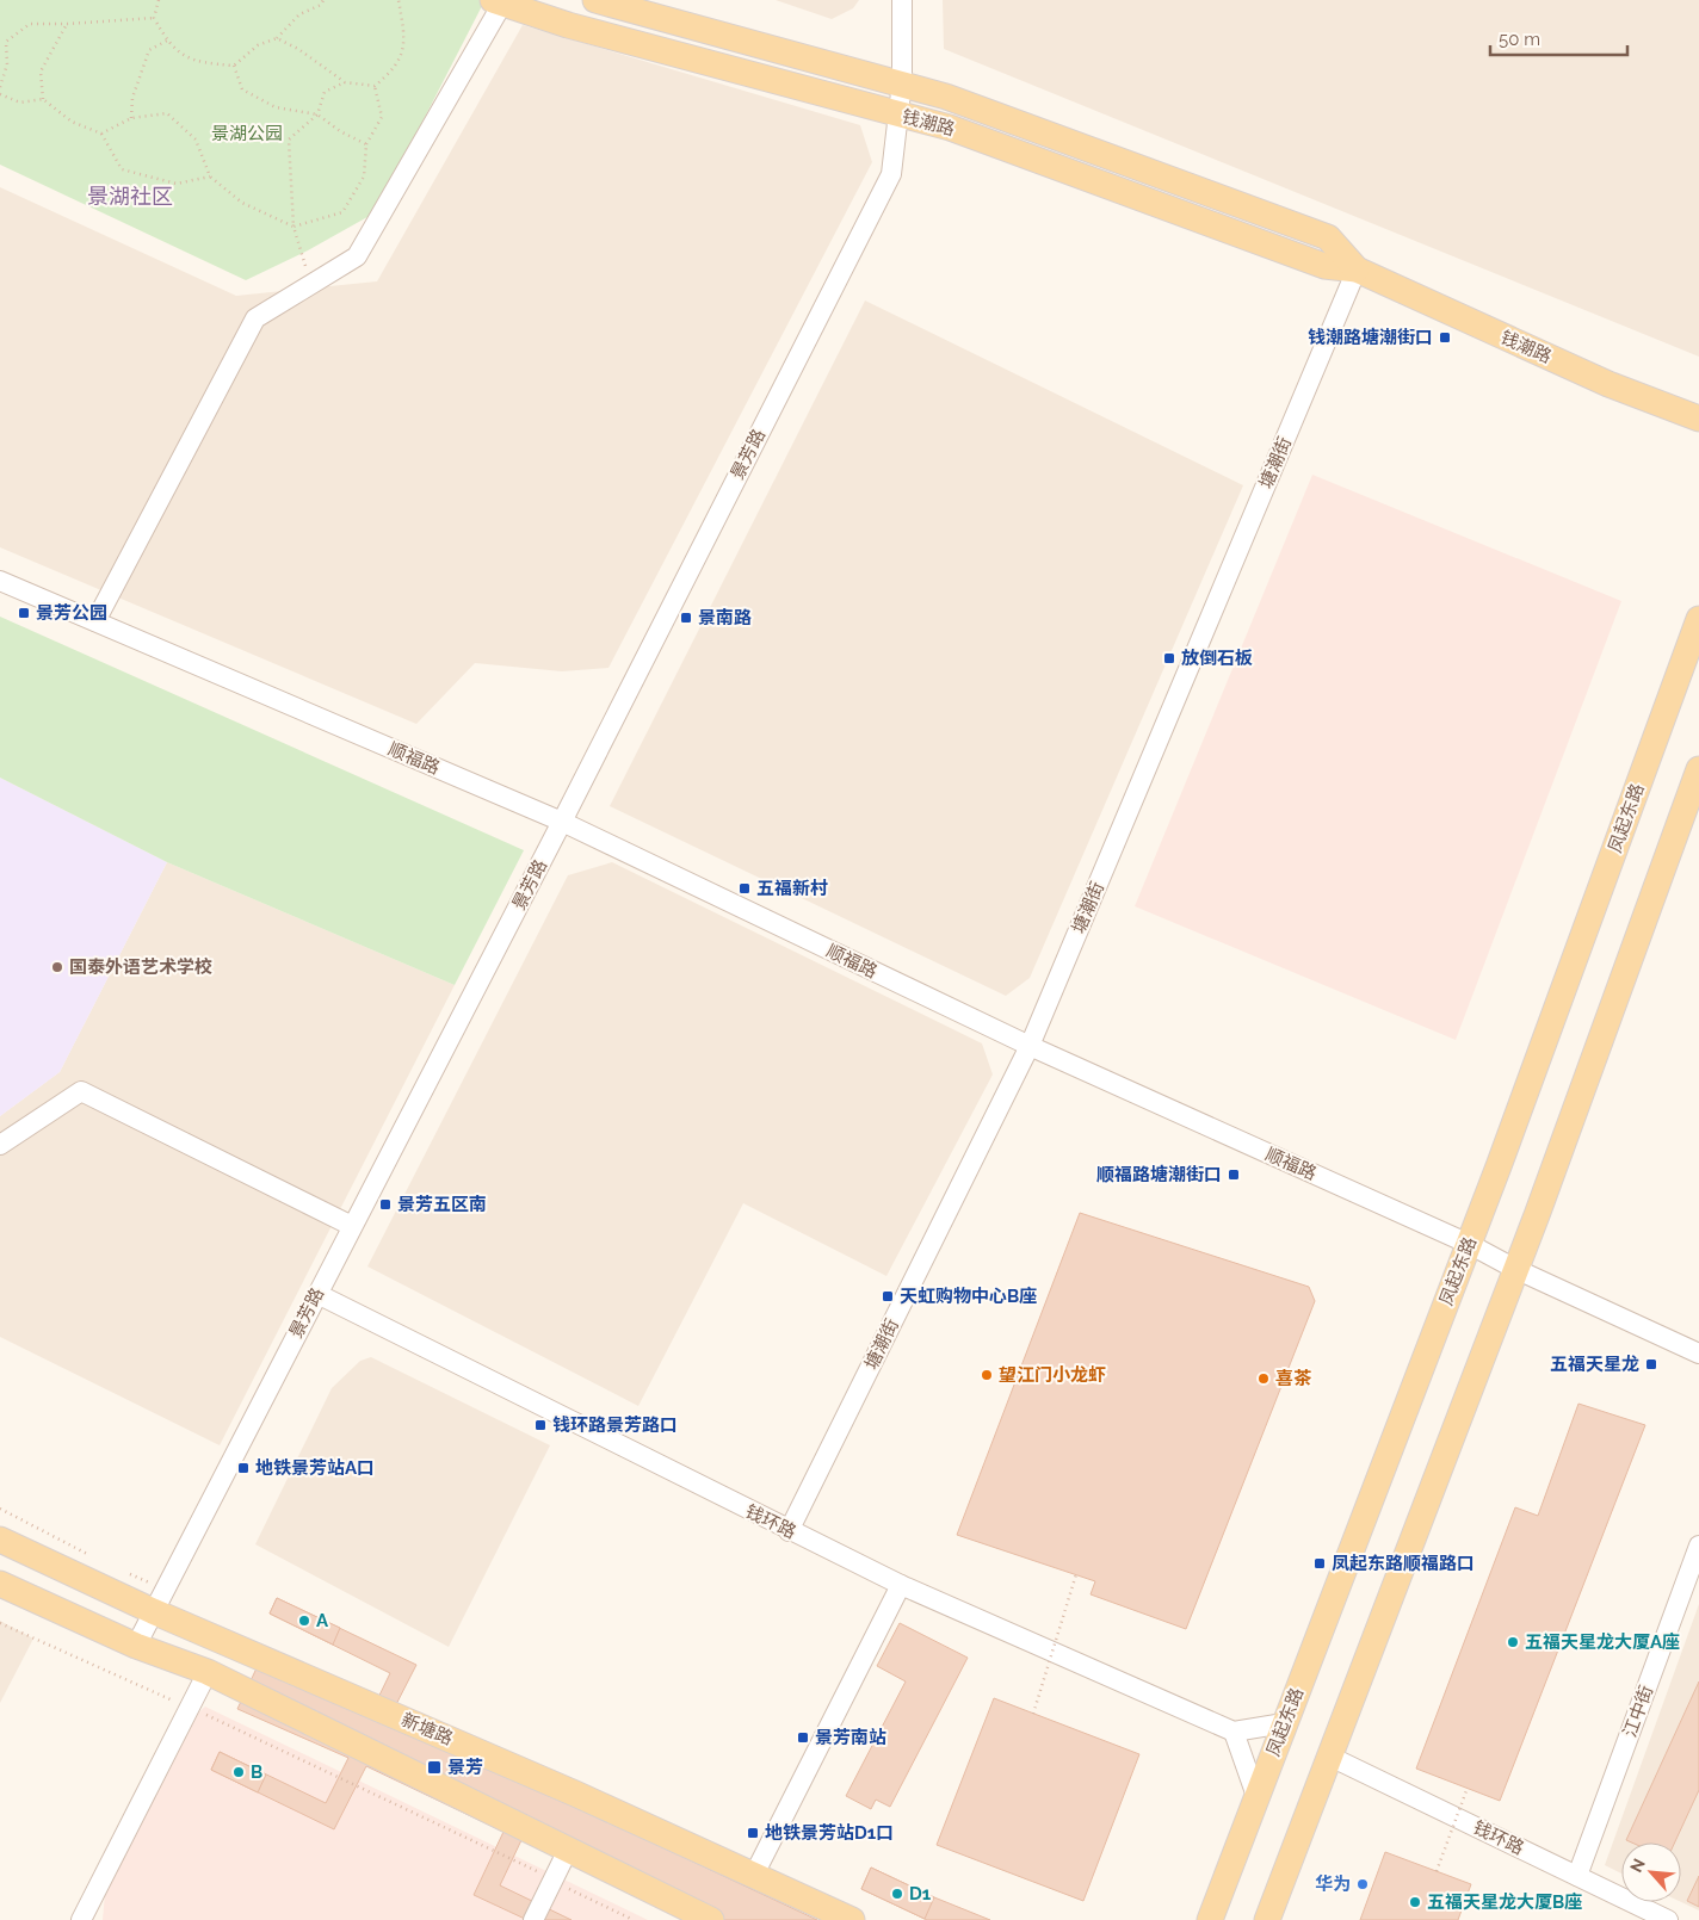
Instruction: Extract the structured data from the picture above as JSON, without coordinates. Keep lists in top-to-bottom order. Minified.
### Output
{"streets":{"main road":["钱潮路","凤起东路","新塘路"],"street":["景芳路","塘潮街","顺福路","钱环路","江中街"]},"crossings":[["钱潮路","景芳路"],["钱潮路","塘潮街"],["景芳路","顺福路"],["景芳路","钱环路"],["景芳路","新塘路"],["塘潮街","顺福路"],["塘潮街","钱环路"],["顺福路","凤起东路"],["钱环路","江中街"]],"districts":["景湖社区"],"parks":["景湖公园"],"places":{"transit":["钱潮路塘潮街口","景芳公园","景南路","放倒石板","五福新村","顺福路塘潮街口","景芳五区南","天虹购物中心B座","五福天星龙","钱环路景芳路口","地铁景芳站A口","凤起东路顺福路口","景芳南站","景芳","地铁景芳站D1口"],"other":["国泰外语艺术学校","望江门小龙虾","喜茶","A","五福天星龙大厦A座","B","华为","D1","五福天星龙大厦B座"]},"scale_bar":"50 m","north":"top left"}
